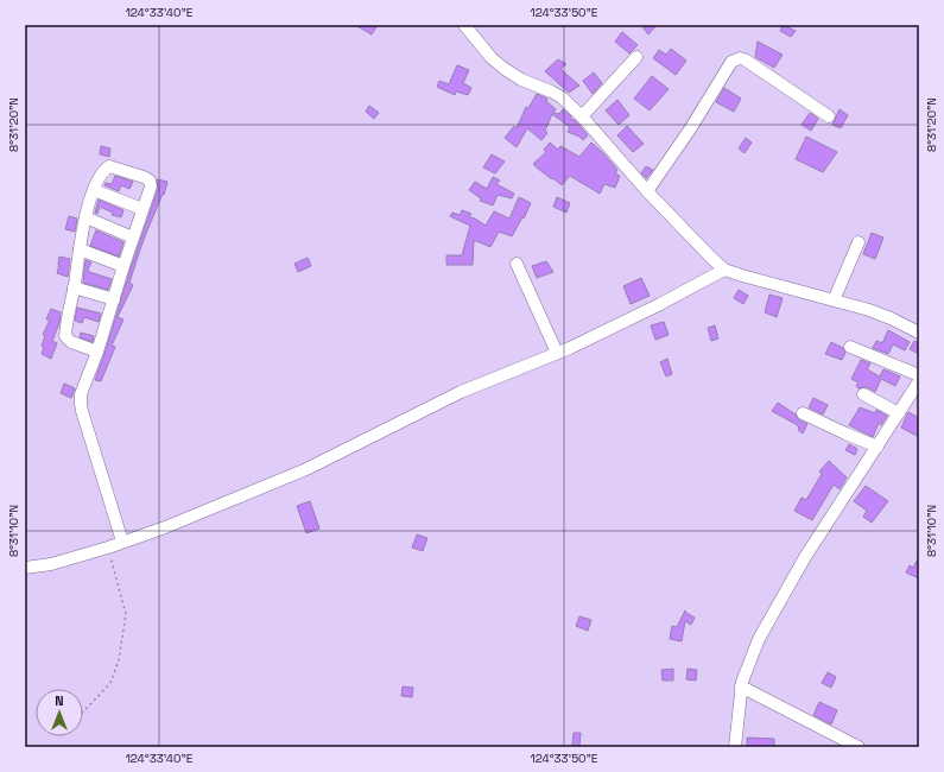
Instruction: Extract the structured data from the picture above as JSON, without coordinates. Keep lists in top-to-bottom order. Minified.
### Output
{"north":"top","coordinates":["124°33'40\"E","124°33'50\"E","8°31'20\"N","8°31'10\"N"]}
